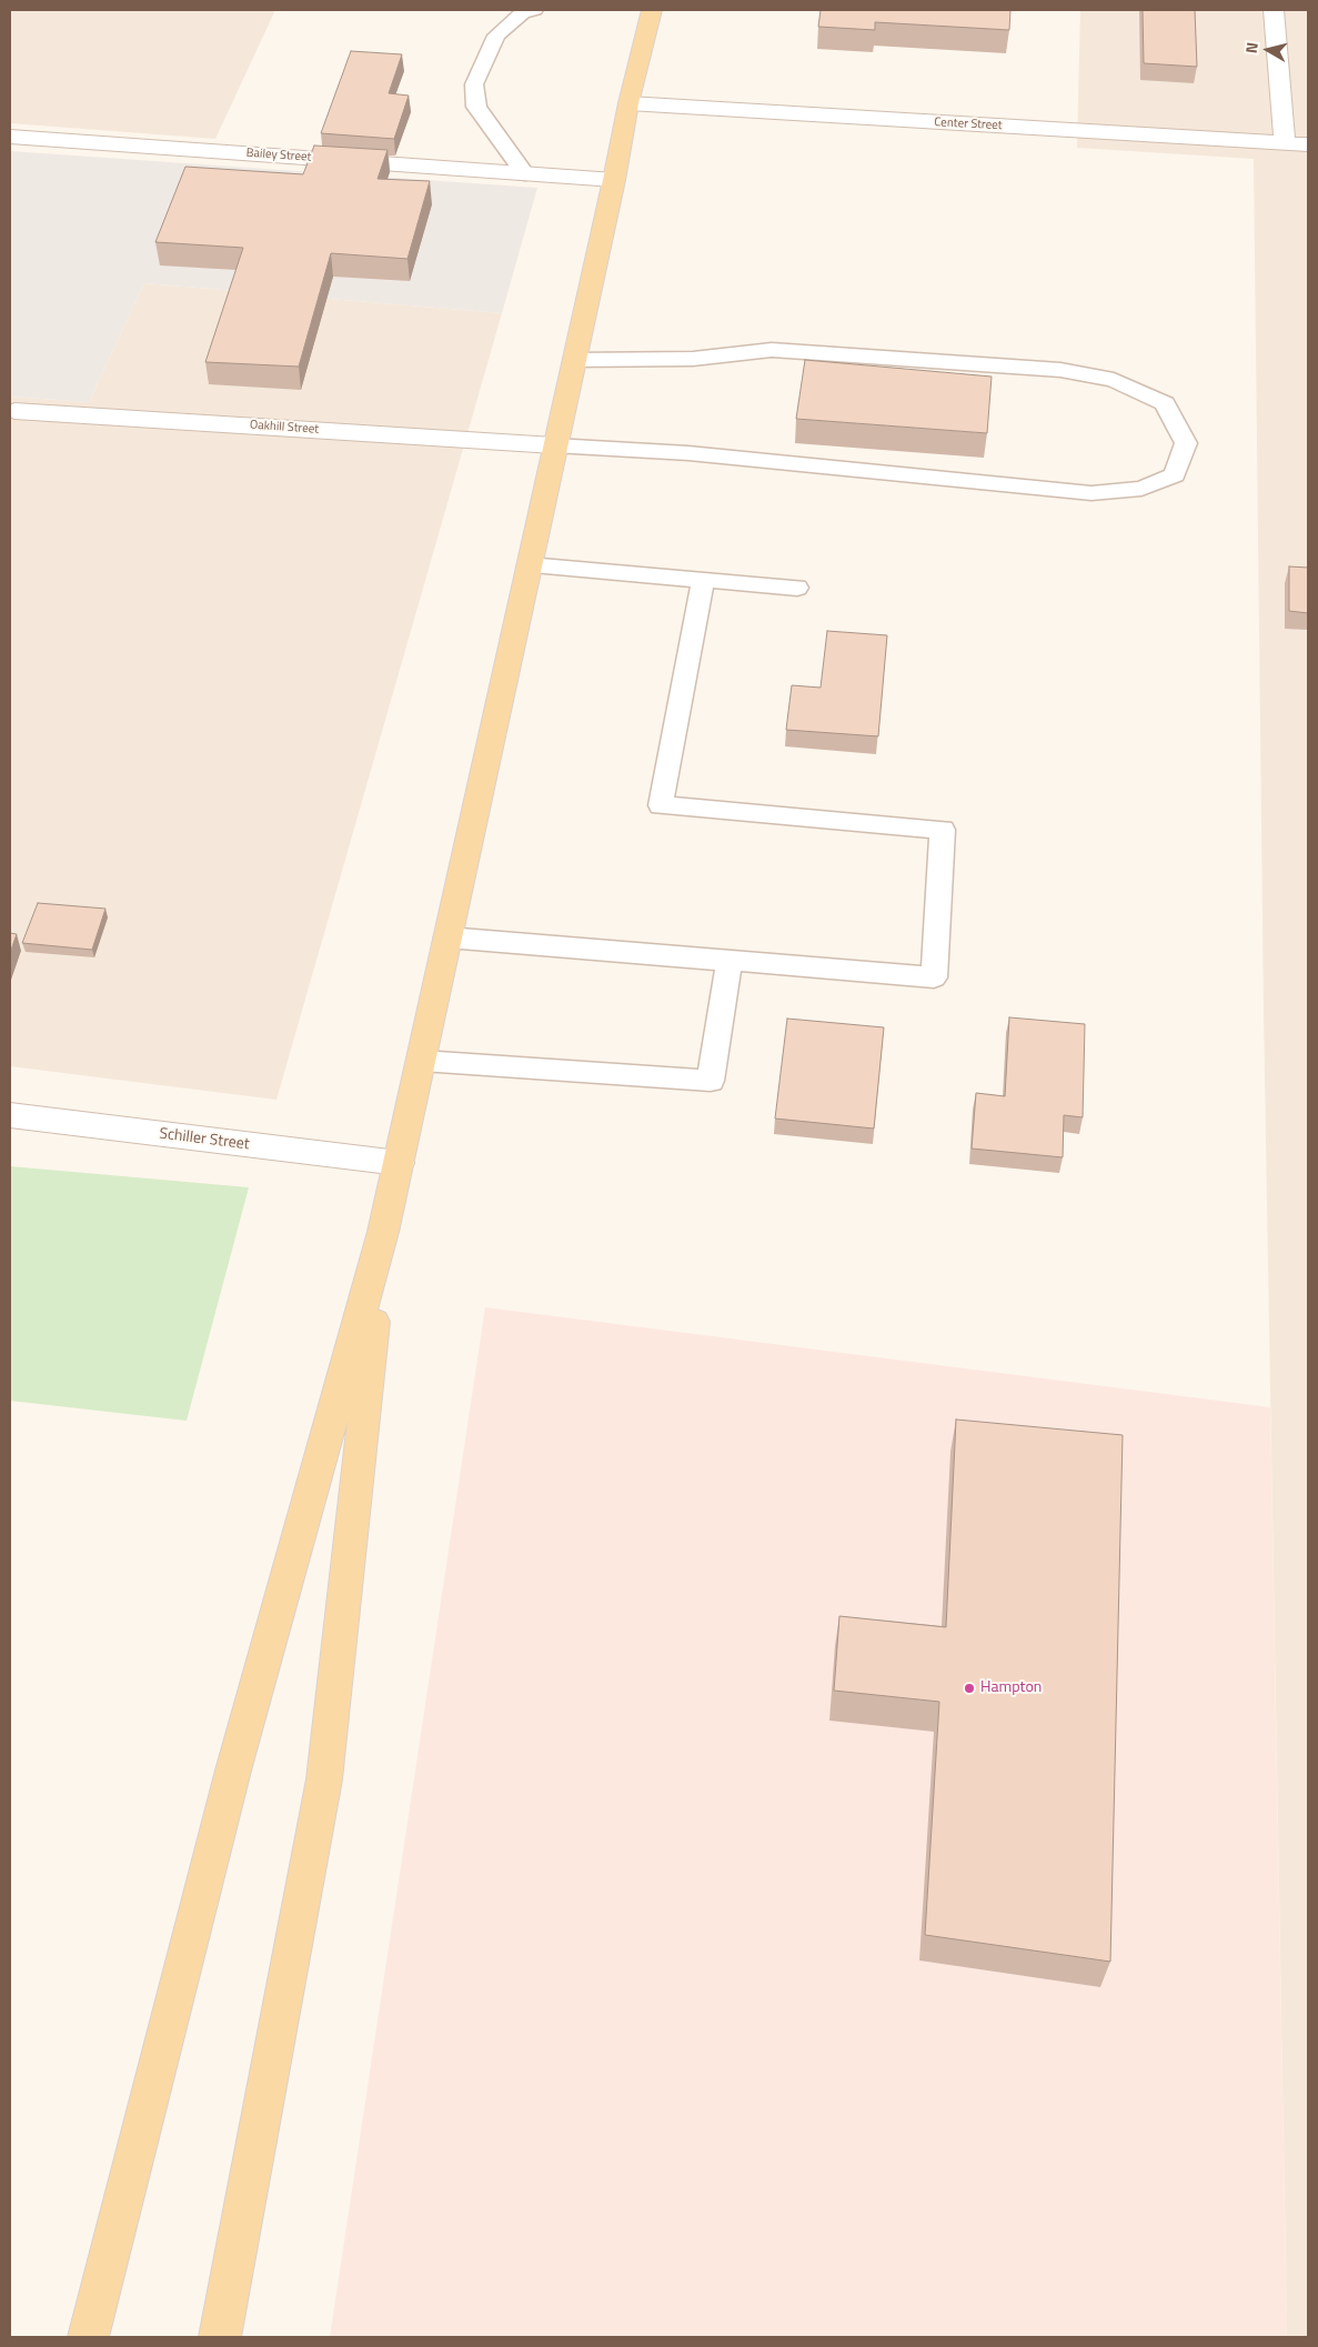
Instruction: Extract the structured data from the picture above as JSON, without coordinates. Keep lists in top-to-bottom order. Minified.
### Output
{"streets":{"street":["Center Street","Bailey Street","Oakhill Street","Schiller Street"]},"places":["Hampton"],"north":"left"}
